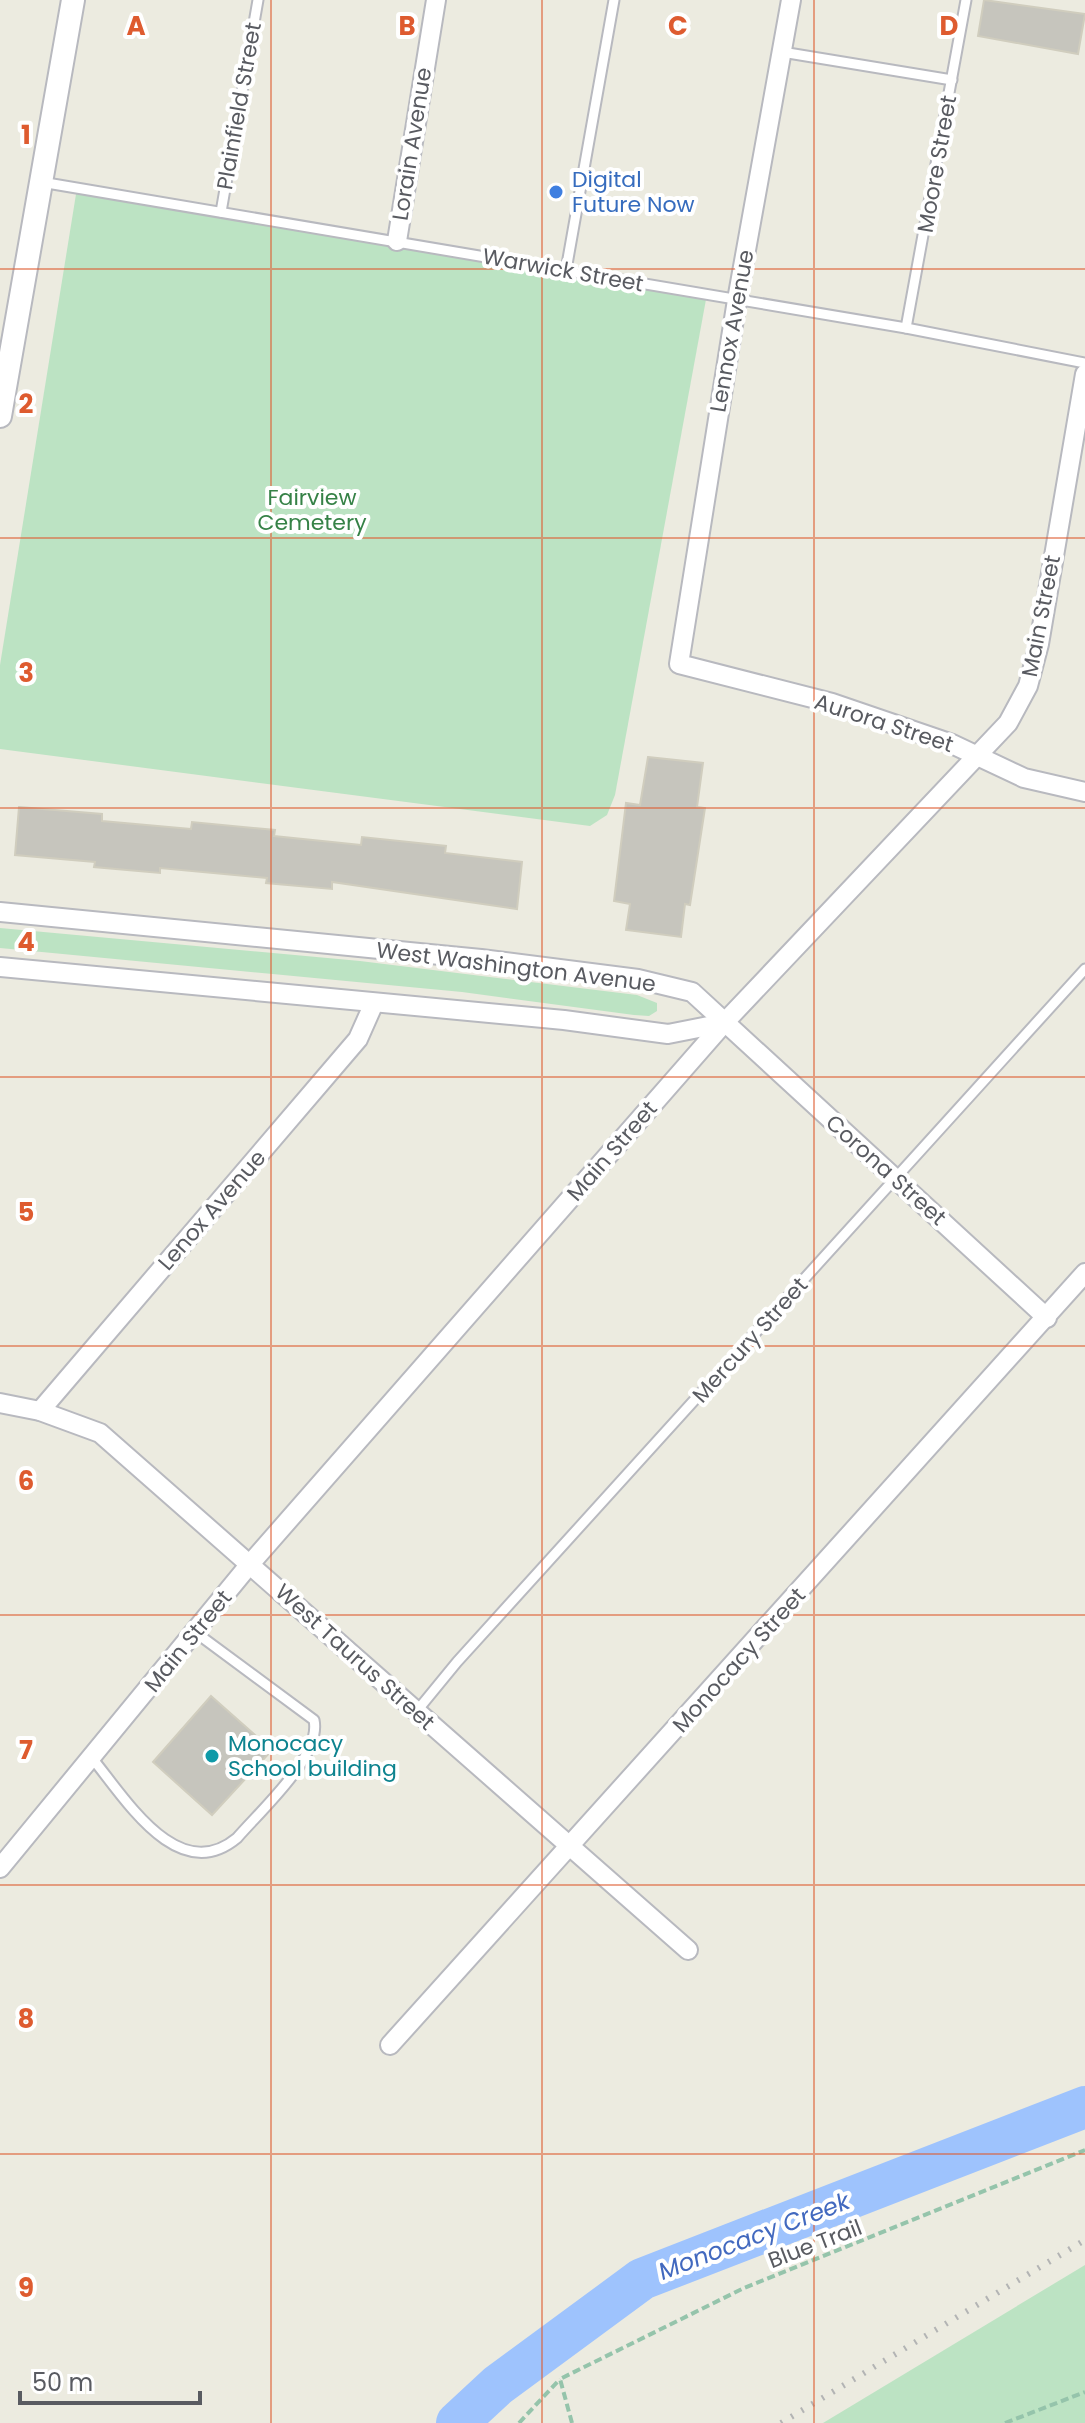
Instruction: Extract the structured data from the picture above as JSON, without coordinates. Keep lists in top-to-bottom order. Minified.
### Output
{"streets":{"street":["Lorain Avenue","Lennox Avenue","Main Street","Aurora Street","West Washington Avenue","Corona Street","Lenox Avenue","West Taurus Street","Monocacy Street"],"lane":["Plainfield Street","Moore Street","Warwick Street","Mercury Street"],"path":["Blue Trail"]},"crossings":[["Plainfield Street","Warwick Street"],["Lorain Avenue","Warwick Street"],["Moore Street","Warwick Street"],["Warwick Street","Lennox Avenue"],["Lennox Avenue","Aurora Street"],["Main Street","Aurora Street"],["Main Street","West Washington Avenue"],["Main Street","Corona Street"],["Main Street","West Taurus Street"],["West Washington Avenue","Corona Street"],["Corona Street","Mercury Street"],["Corona Street","Monocacy Street"],["Lenox Avenue","West Taurus Street"],["Mercury Street","West Taurus Street"],["West Taurus Street","Monocacy Street"]],"water":["Monocacy Creek"],"parks":["Fairview Cemetery"],"places":["Digital Future Now","Monocacy School building"],"scale_bar":"50 m","grid":{"columns":["A","B","C","D"],"rows":["1","2","3","4","5","6","7","8","9"]}}
